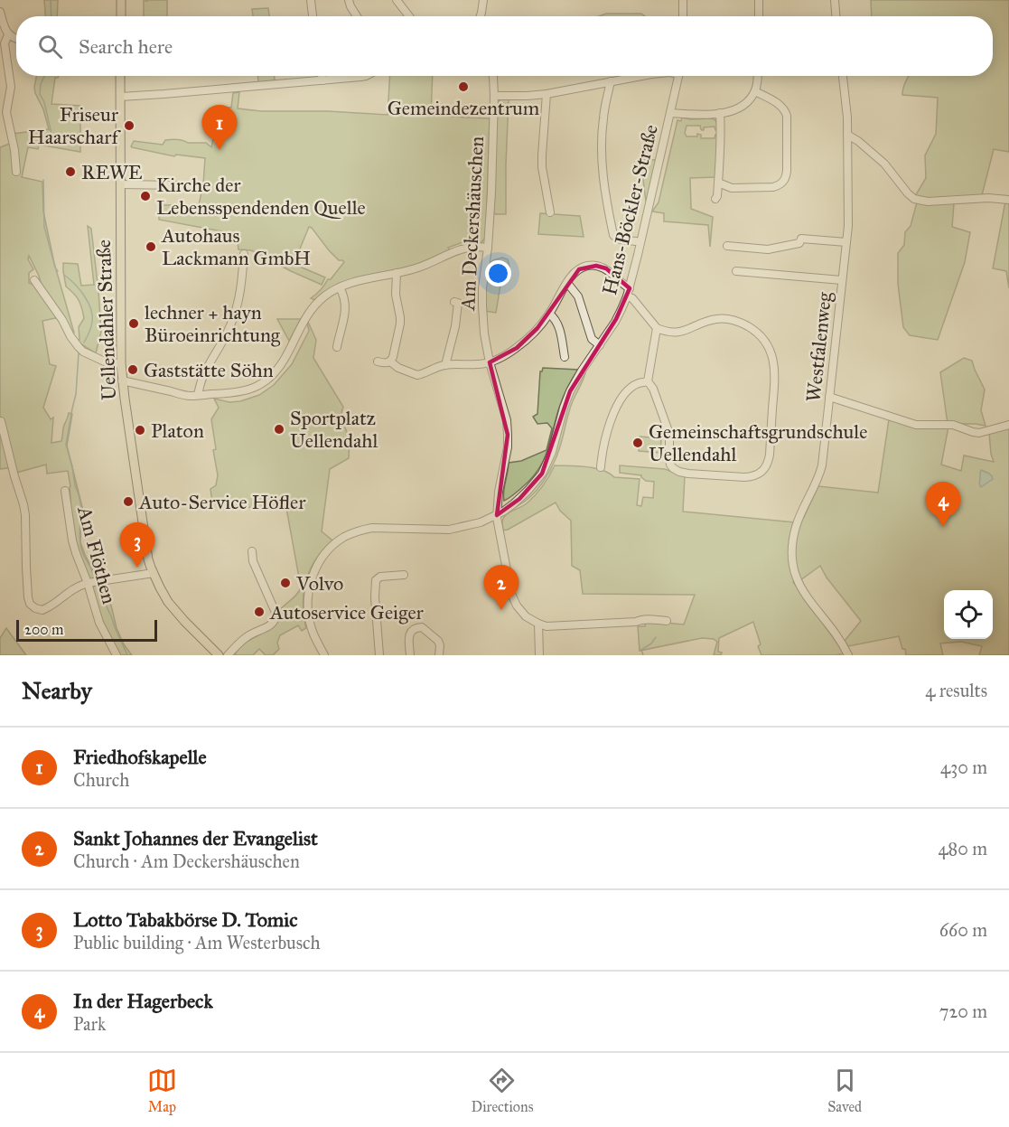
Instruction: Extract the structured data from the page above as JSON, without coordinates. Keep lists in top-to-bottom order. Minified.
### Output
{"streets":{"main road":["Uellendahler Straße"],"street":["Hans-Böckler-Straße","Am Deckershäuschen","Westfalenweg","Am Flöthen"]},"crossings":[["Hans-Böckler-Straße","Am Deckershäuschen"]],"places":["Gemeindezentrum","Friseur Haarscharf","REWE","Kirche der Lebensspendenden Quelle","Autohaus Lackmann GmbH","lechner + hayn Büroeinrichtung","Gaststätte Söhn","Sportplatz Uellendahl","Platon","Gemeinschaftsgrundschule Uellendahl","Auto-Service Höfler","Volvo","Autoservice Geiger"],"scale_bar":"200 m","page":{"search":"Search here","pins":["1","4","3","2"],"scale":"200 m","heading":["Nearby","4 results"],"list":[{"mark":"1","name":"Friedhofskapelle","note":"Church","value":"430 m"},{"mark":"2","name":"Sankt Johannes der Evangelist","note":"Church · Am Deckershäuschen","value":"480 m"},{"mark":"3","name":"Lotto Tabakbörse D. Tomic","note":"Public building · Am Westerbusch","value":"660 m"},{"mark":"4","name":"In der Hagerbeck","note":"Park","value":"720 m"}],"nav":["Map","Directions","Saved"]}}
